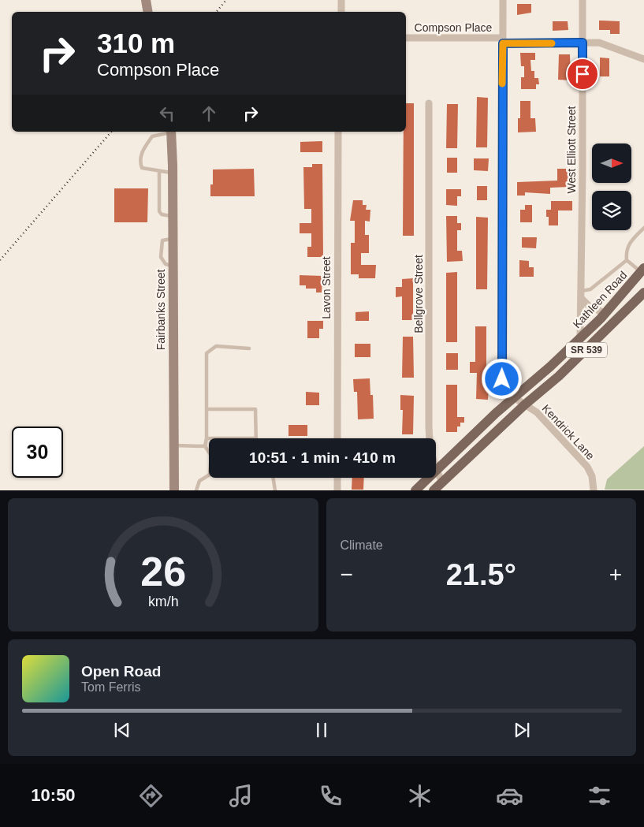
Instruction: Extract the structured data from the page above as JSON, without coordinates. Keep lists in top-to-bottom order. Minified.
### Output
{"streets":{"main road":["Kathleen Road","SR 539"],"street":["Compson Place","West Elliott Street","Lavon Street","Bellgrove Street","Fairbanks Street","Kendrick Lane"]},"crossings":[["Compson Place","West Elliott Street"],["Compson Place","Kendrick Lane"],["West Elliott Street","Kathleen Road"],["Bellgrove Street","Kathleen Road"],["Bellgrove Street","SR 539"],["Kathleen Road","Kendrick Lane"],["SR 539","Kendrick Lane"]],"north":"right","page":{"turn":["310 m","Compson Place"],"limit":"30","trip":"10:51 · 1 min · 410 m","tile":"Climate","heat":["−","21.5°","+"],"song":["Open Road","Tom Ferris"],"tabs":"10:50","gauge":["26","km/h"]}}
